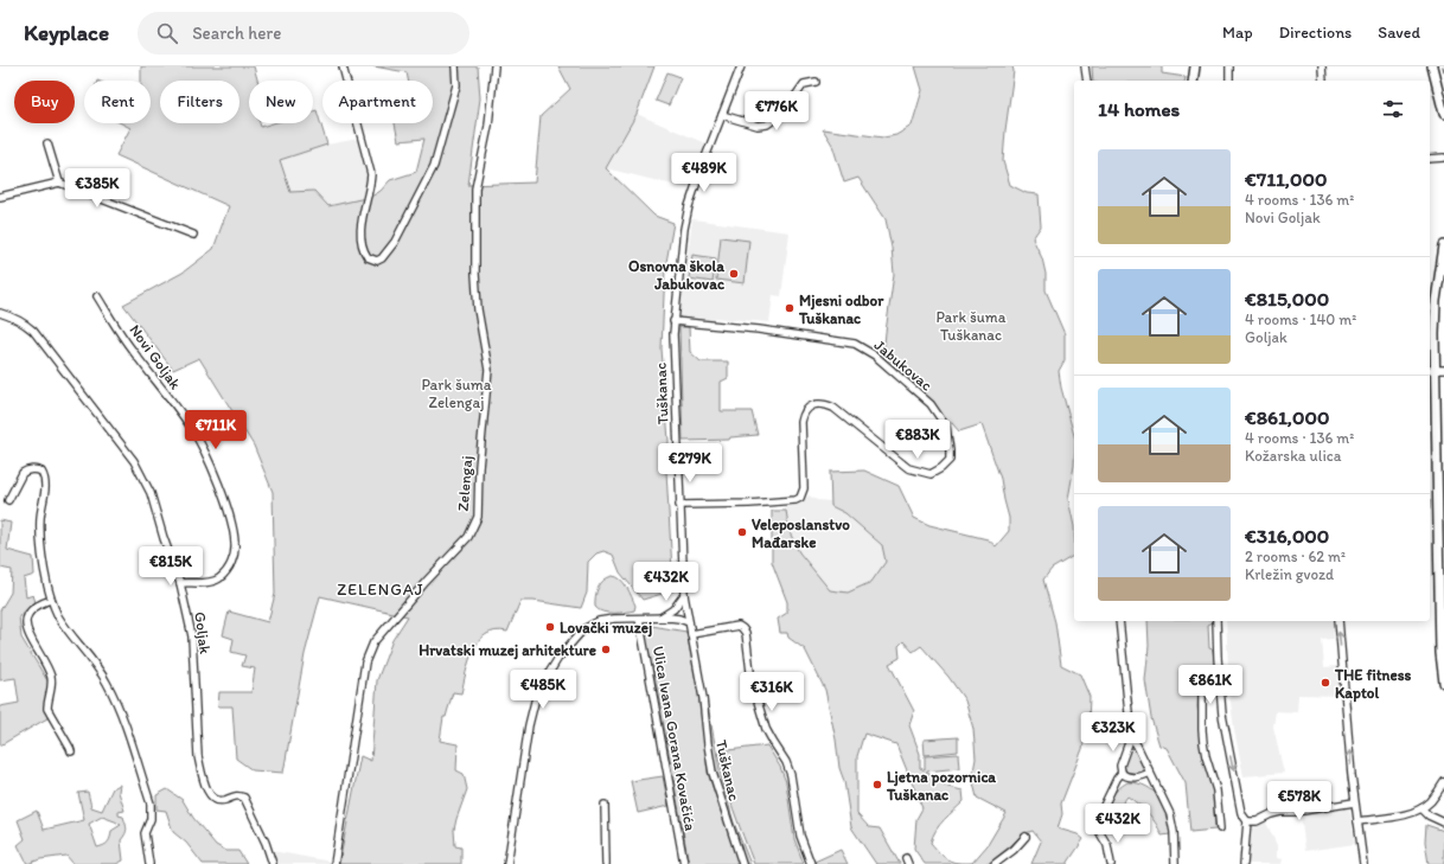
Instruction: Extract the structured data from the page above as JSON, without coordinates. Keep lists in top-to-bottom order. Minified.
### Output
{"streets":{"street":["Novi Goljak","Jabukovac","Tuškanac","Zelengaj","Goljak","Ulica Ivana Gorana Kovačića"]},"crossings":[["Novi Goljak","Goljak"],["Jabukovac","Tuškanac"]],"districts":["ZELENGAJ"],"parks":["Park šuma Tuškanac","Park šuma Zelengaj"],"places":["Osnovna škola Jabukovac","Mjesni odbor Tuškanac","Veleposlanstvo Mađarske","Lovački muzej","Hrvatski muzej arhitekture","THE fitness Kaptol","Ljetna pozornica Tuškanac"],"page":{"header":"Keyplace","search":"Search here","nav":["Map","Directions","Saved"],"chip":["Buy","Rent","Filters","New","Apartment"],"heading":"14 homes","price":["€776K","€489K","€385K","€711K","€883K","€279K","€815K","€432K","€861K","€485K","€316K","€323K","€578K","€432K"],"list":[{"name":"€711,000","note":"4 rooms · 136 m² · Novi Goljak"},{"name":"€815,000","note":"4 rooms · 140 m² · Goljak"},{"name":"€861,000","note":"4 rooms · 136 m² · Kožarska ulica"},{"name":"€316,000","note":"2 rooms · 62 m² · Krležin gvozd"}]}}
